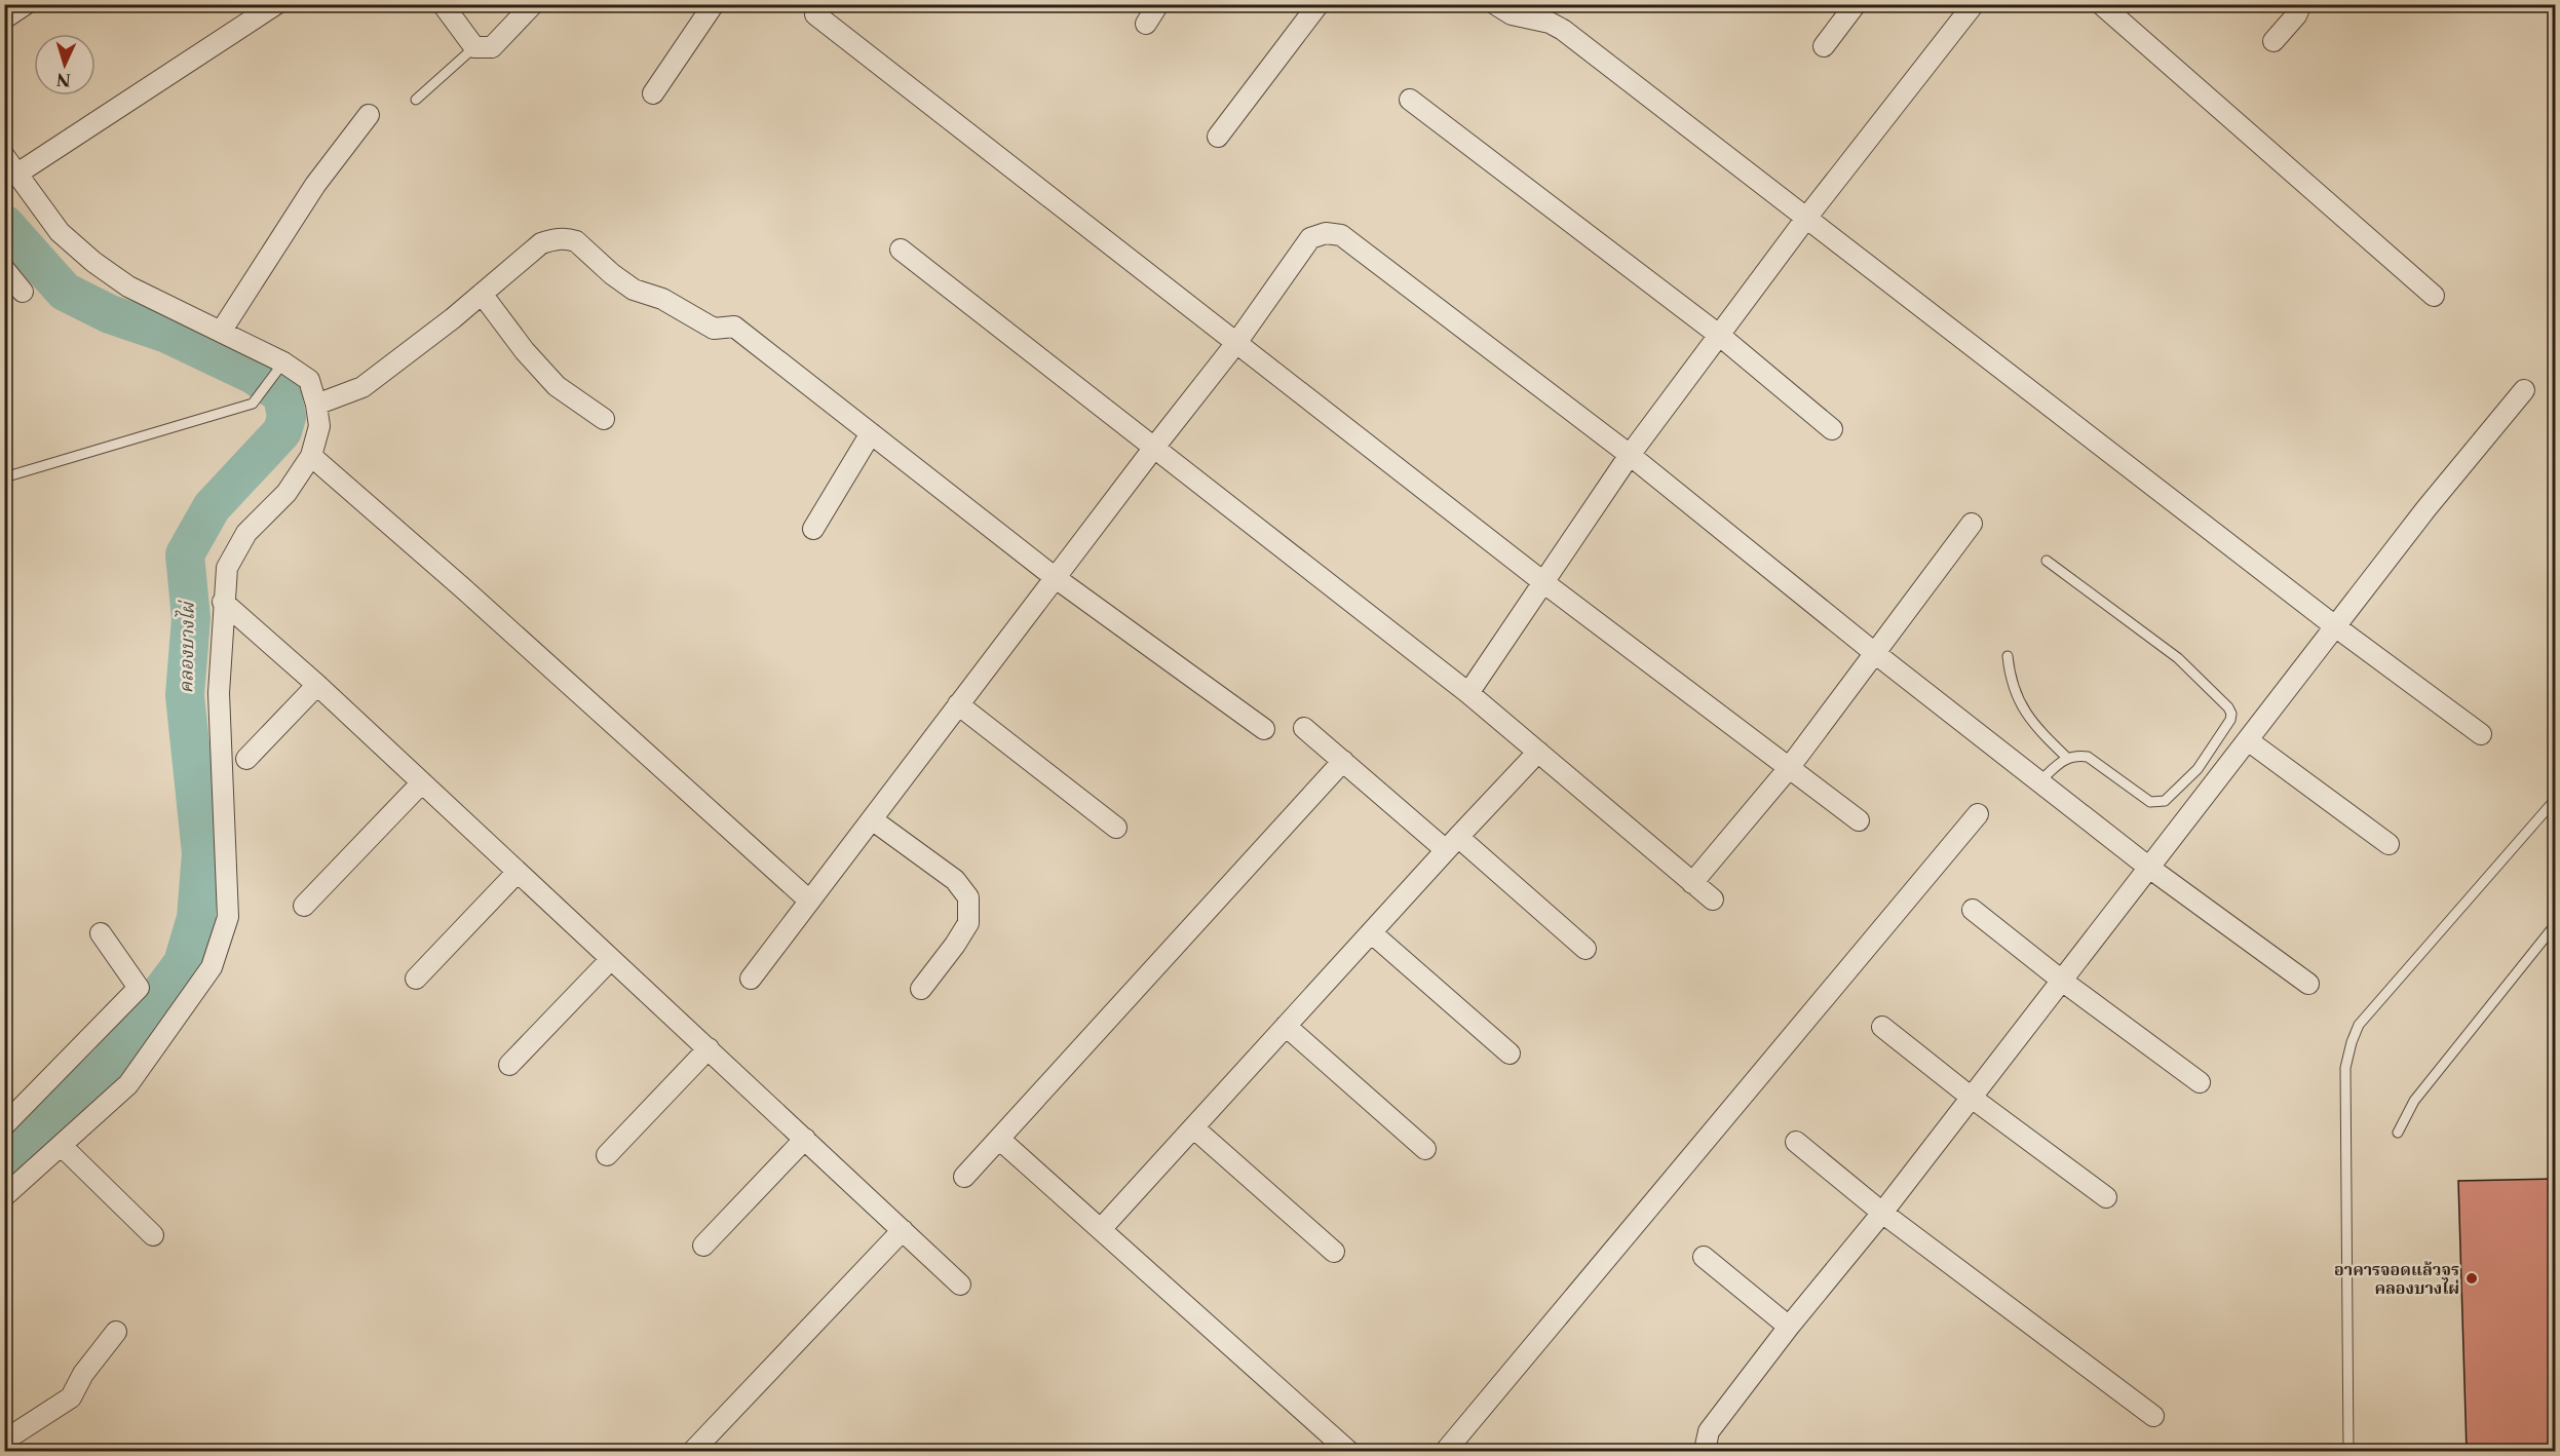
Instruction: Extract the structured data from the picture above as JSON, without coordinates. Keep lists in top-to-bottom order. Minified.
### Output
{"water":["คลองบางไผ่"],"places":["อาคารจอดแล้วจร คลองบางไผ่"],"north":"bottom"}
